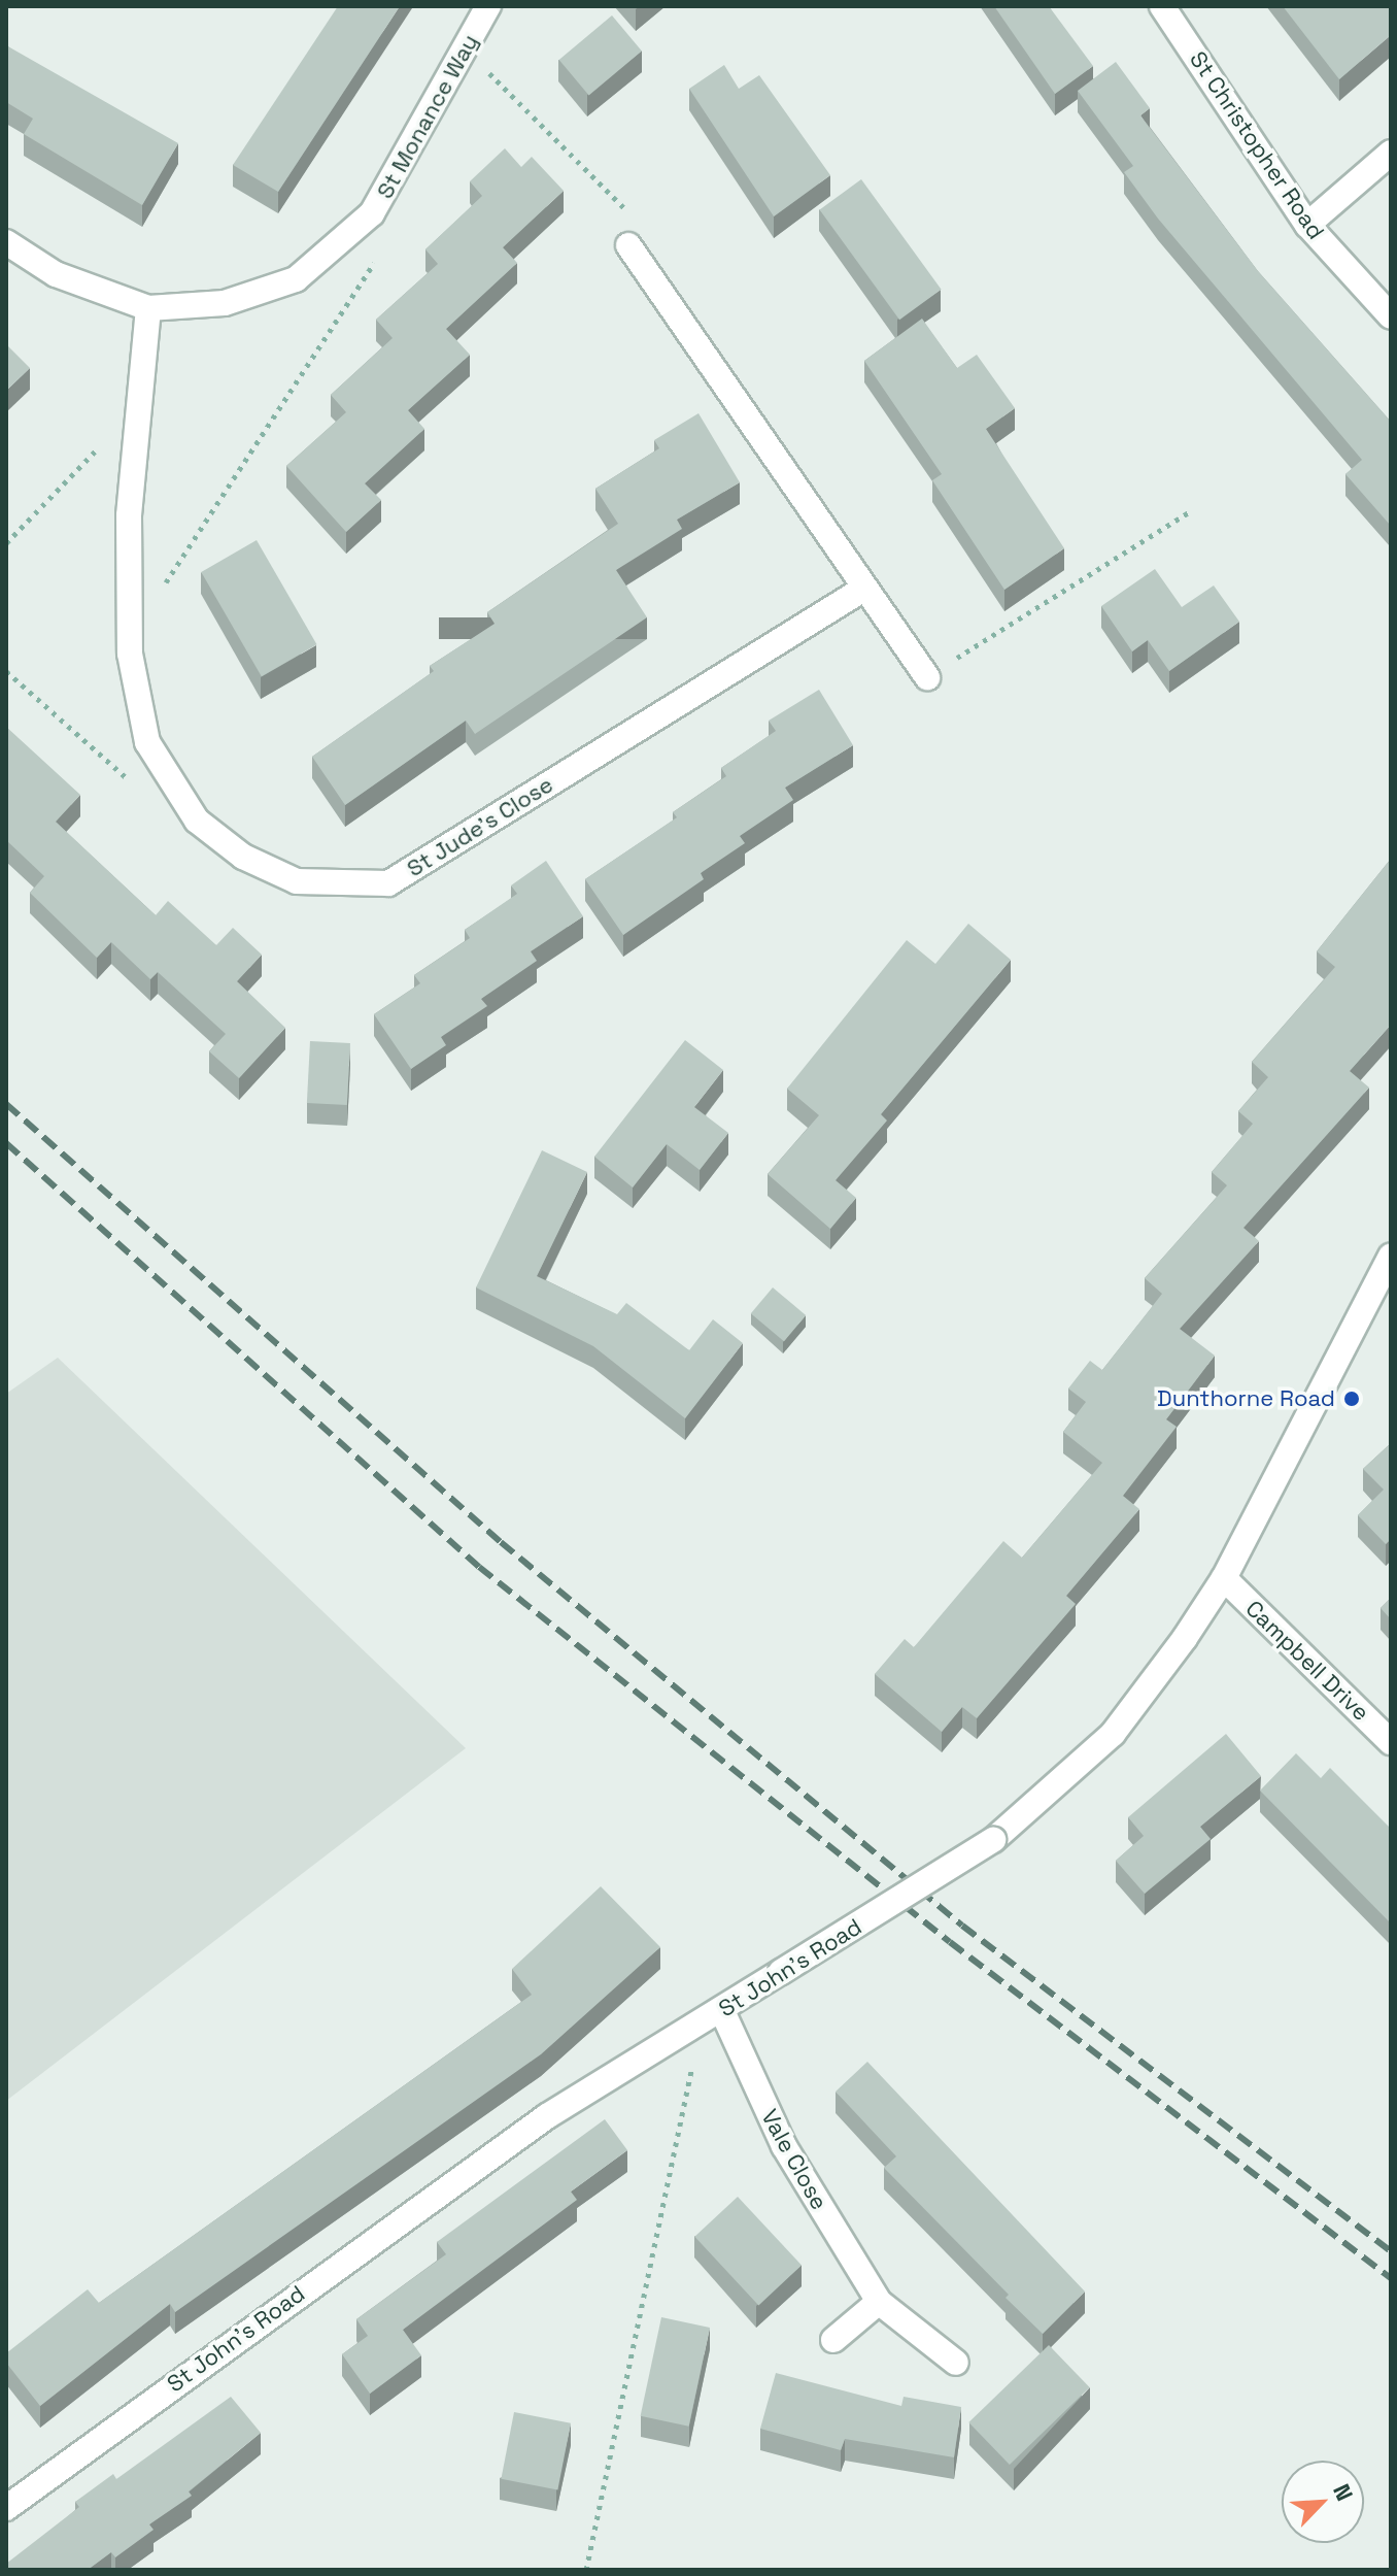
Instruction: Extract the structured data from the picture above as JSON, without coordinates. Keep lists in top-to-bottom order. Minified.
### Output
{"streets":{"street":["St Monance Way","St Christopher Road","St Jude's Close","Campbell Drive","St John's Road","Vale Close"]},"crossings":[["St Monance Way","St Jude's Close"],["Campbell Drive","St John's Road"],["St John's Road","Vale Close"]],"places":["Dunthorne Road"],"north":"top right"}
